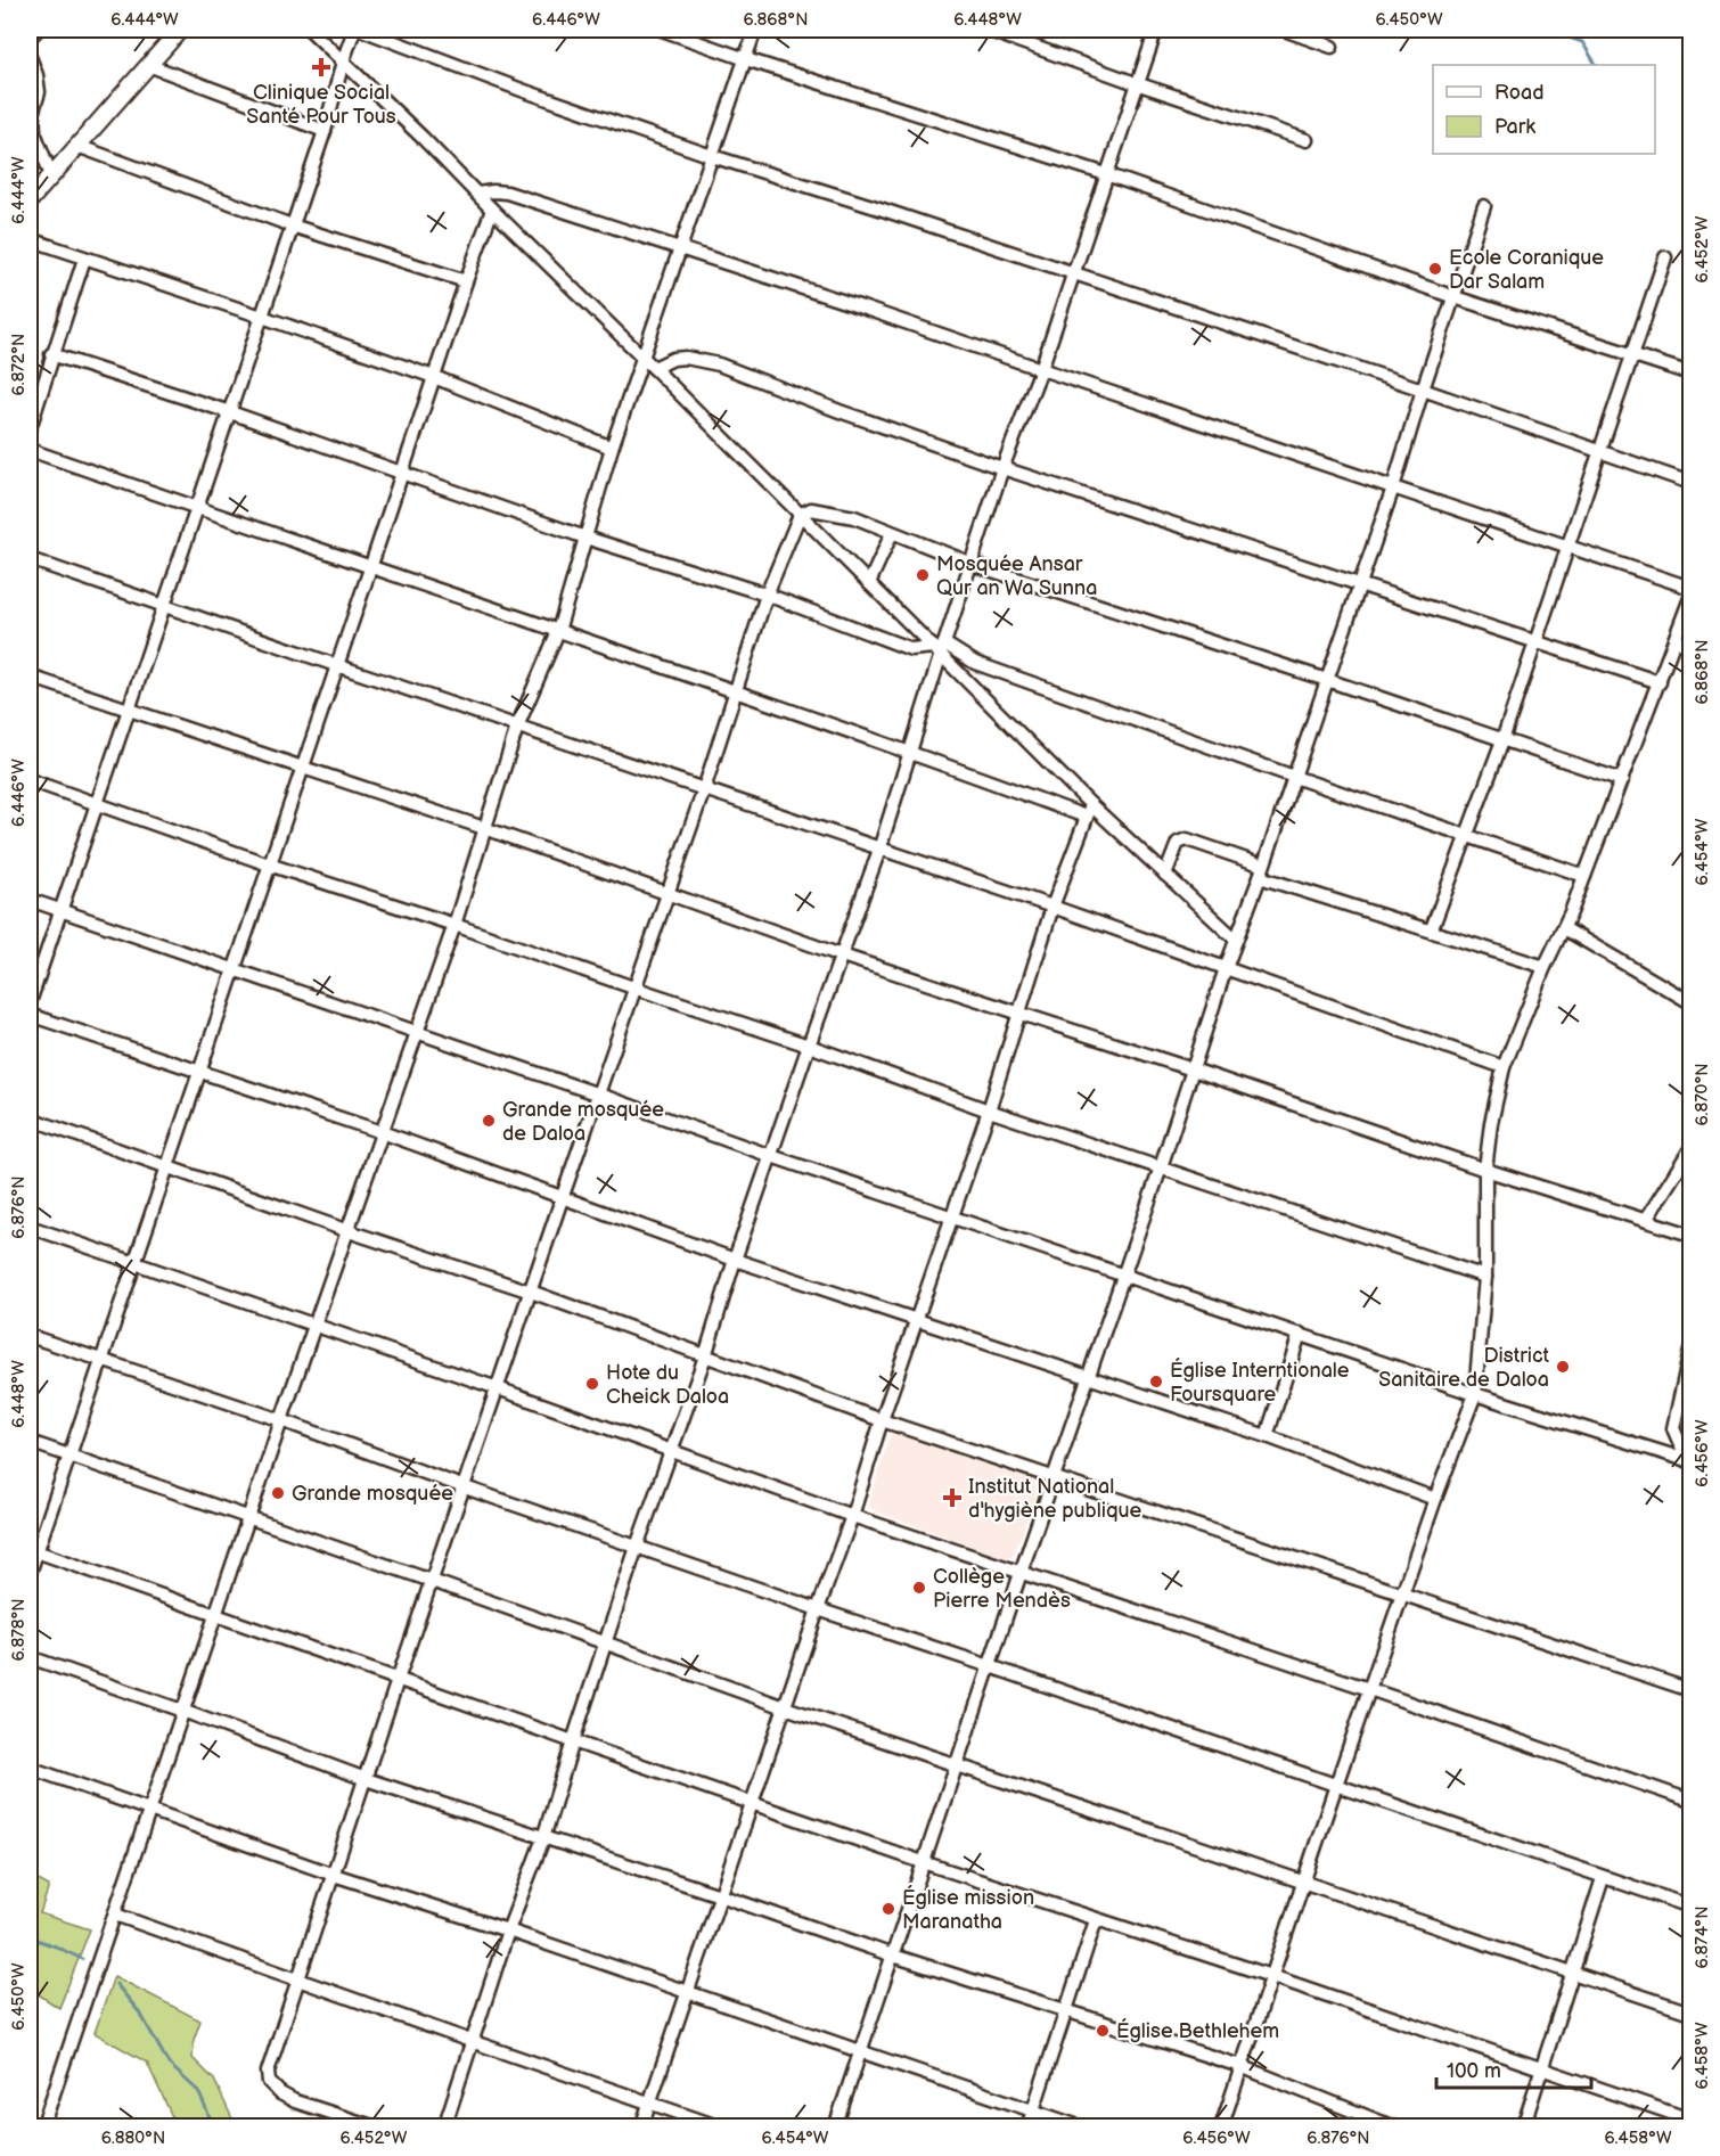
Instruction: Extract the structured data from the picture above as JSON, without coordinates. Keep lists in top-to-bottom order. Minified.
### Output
{"places":{"health":["Clinique Social Santé Pour Tous","Institut National d'hygiène publique"],"other":["Ecole Coranique Dar Salam","Mosquée Ansar Qur an Wa Sunna","Grande mosquée de Daloa","District Sanitaire de Daloa","Église Interntionale Foursquare","Hote du Cheick Daloa","Grande mosquée","Collège Pierre Mendès","Église mission Maranatha","Église Bethlehem"]},"legend":["Road","Park"],"scale_bar":"100 m","coordinates":["6.444°W","6.446°W","6.868°N","6.448°W","6.450°W","6.452°W","6.872°N","6.454°W","6.870°N","6.876°N","6.456°W","6.878°N","6.874°N","6.458°W","6.880°N"]}
